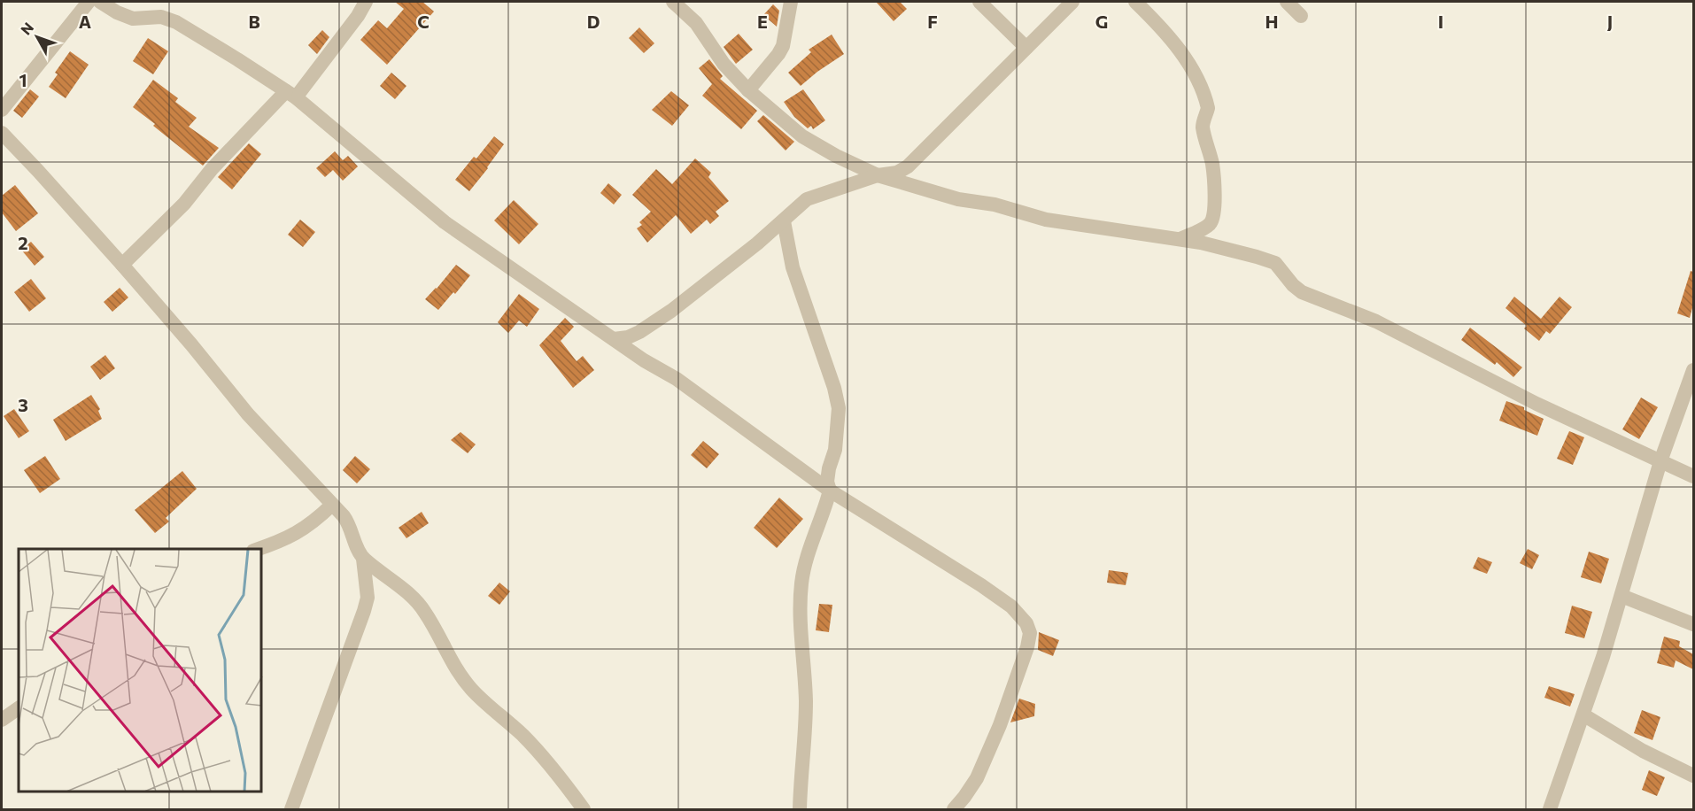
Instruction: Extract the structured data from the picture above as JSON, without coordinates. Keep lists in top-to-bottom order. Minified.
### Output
{"north":"top left","grid":{"columns":["A","B","C","D","E","F","G","H","I","J"],"rows":["1","2","3"]}}
